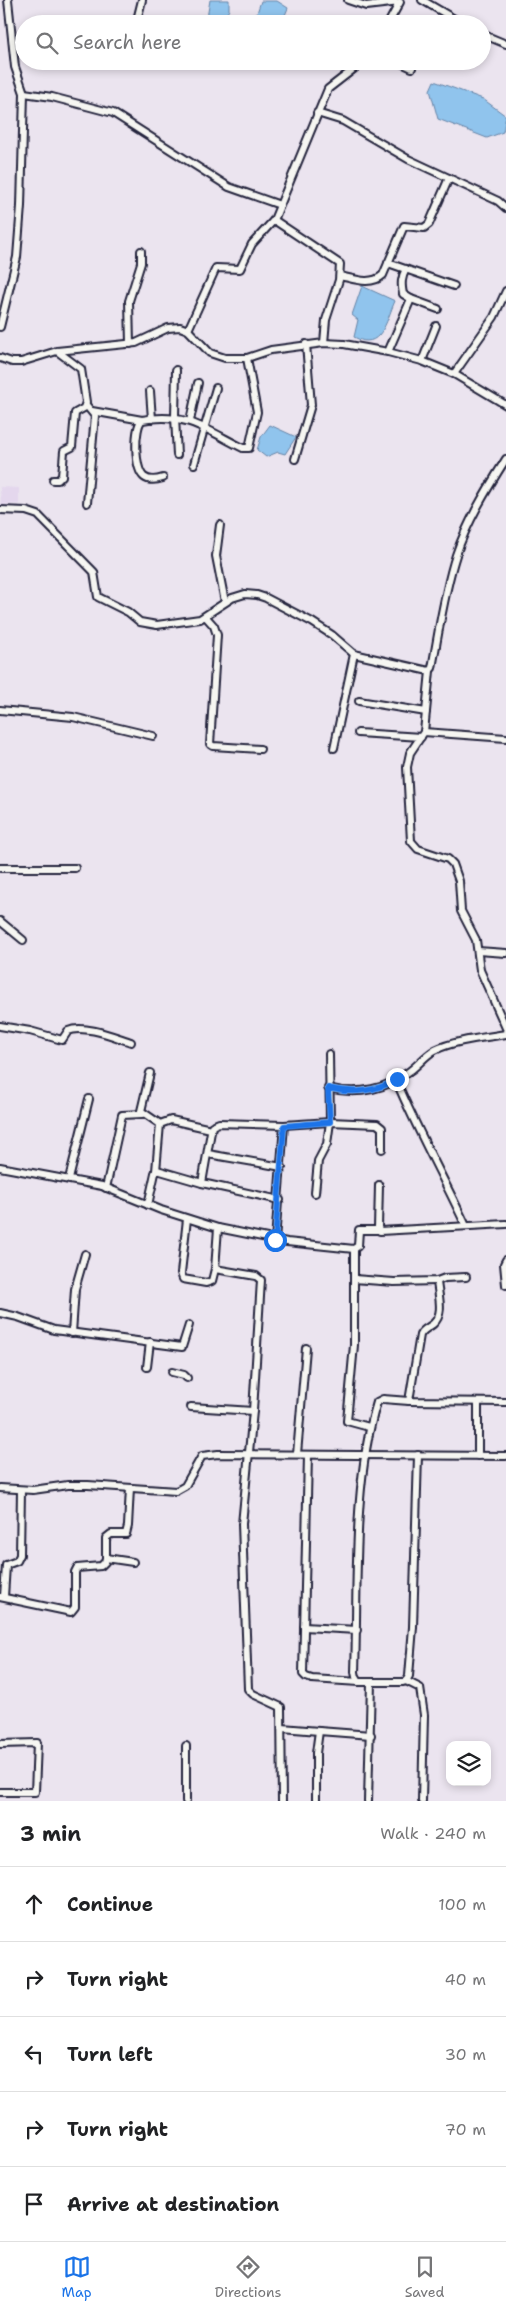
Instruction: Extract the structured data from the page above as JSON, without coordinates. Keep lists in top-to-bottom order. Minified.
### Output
{"page":{"search":"Search here","heading":["3 min","Walk · 240 m"],"list":[["Continue","100 m"],["Turn right","40 m"],["Turn left","30 m"],["Turn right","70 m"],"Arrive at destination"],"nav":["Map","Directions","Saved"]}}
